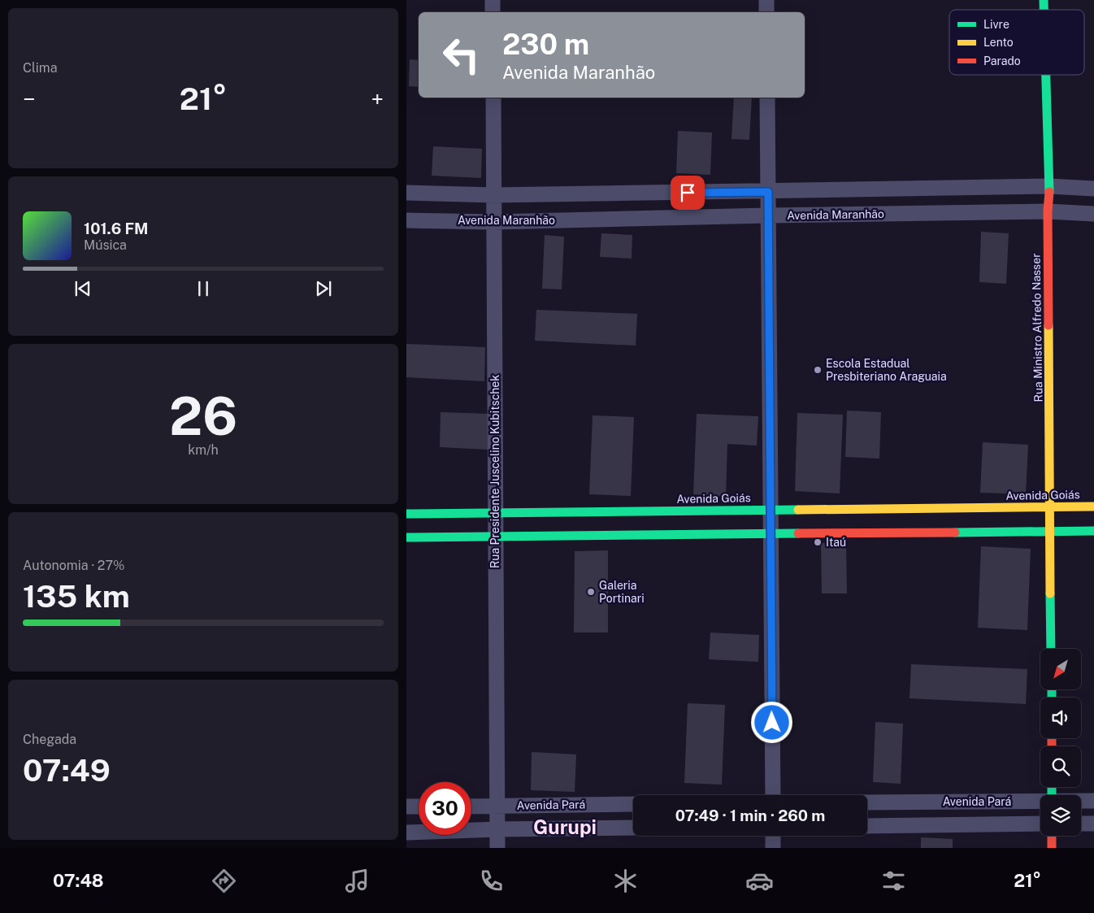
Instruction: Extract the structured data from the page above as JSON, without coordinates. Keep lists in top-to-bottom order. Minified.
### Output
{"streets":{"main road":["Rua Ministro Alfredo Nasser","Avenida Goiás"],"street":["Avenida Maranhão","Rua Presidente Juscelino Kubitschek","Avenida Pará"]},"crossings":[["Avenida Maranhão","Rua Ministro Alfredo Nasser"],["Avenida Maranhão","Rua Presidente Juscelino Kubitschek"],["Rua Ministro Alfredo Nasser","Avenida Goiás"],["Rua Presidente Juscelino Kubitschek","Avenida Goiás"],["Rua Presidente Juscelino Kubitschek","Avenida Pará"]],"districts":["Gurupi"],"places":["Escola Estadual Presbiteriano Araguaia","Itaú","Galeria Portinari"],"legend":["Livre","Lento","Parado"],"north":"bottom left","page":{"tile":["Clima",["26","km/h"],["Autonomia · 27%","135 km"],["Chegada","07:49"]],"turn":["230 m","Avenida Maranhão"],"heat":["−","21°","+"],"song":["101.6 FM","Música"],"limit":"30","trip":"07:49 · 1 min · 260 m","tabs":["07:48","21°"]}}
